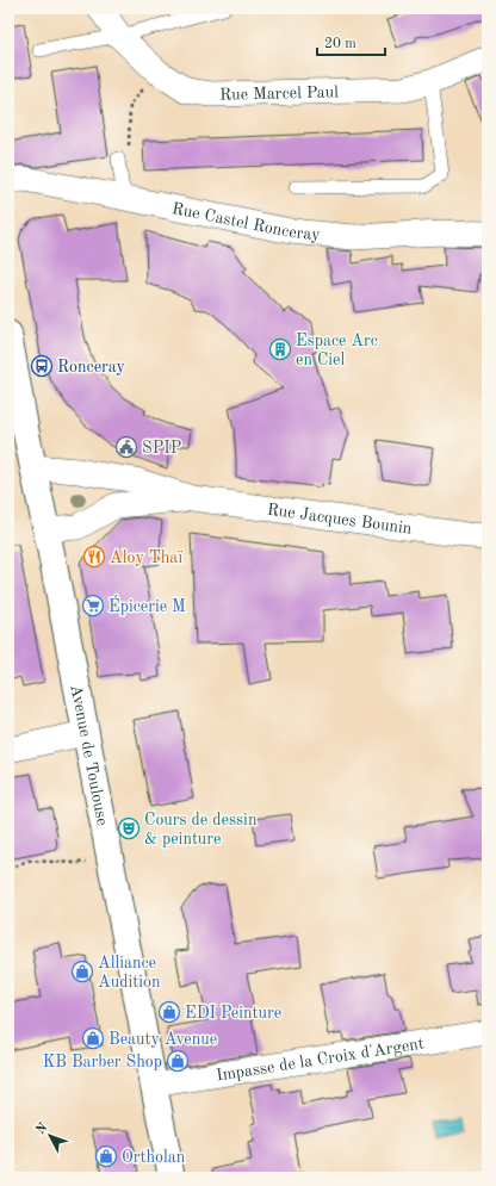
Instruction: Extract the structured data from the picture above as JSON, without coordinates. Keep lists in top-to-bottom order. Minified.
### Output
{"streets":{"main road":["Avenue de Toulouse"],"street":["Rue Marcel Paul","Rue Castel Ronceray","Rue Jacques Bounin","Impasse de la Croix d'Argent"]},"crossings":[["Rue Jacques Bounin","Avenue de Toulouse"],["Avenue de Toulouse","Impasse de la Croix d'Argent"]],"places":{"building":["Espace Arc en Ciel"],"bus stop":["Ronceray"],"public building":["SPIP"],"restaurant":["Aloy Thaï"],"supermarket":["Épicerie M"],"theatre":["Cours de dessin & peinture"],"shop":["Alliance Audition","EDI Peinture","Beauty Avenue","KB Barber Shop","Ortholan"]},"scale_bar":"20 m","north":"top left"}
